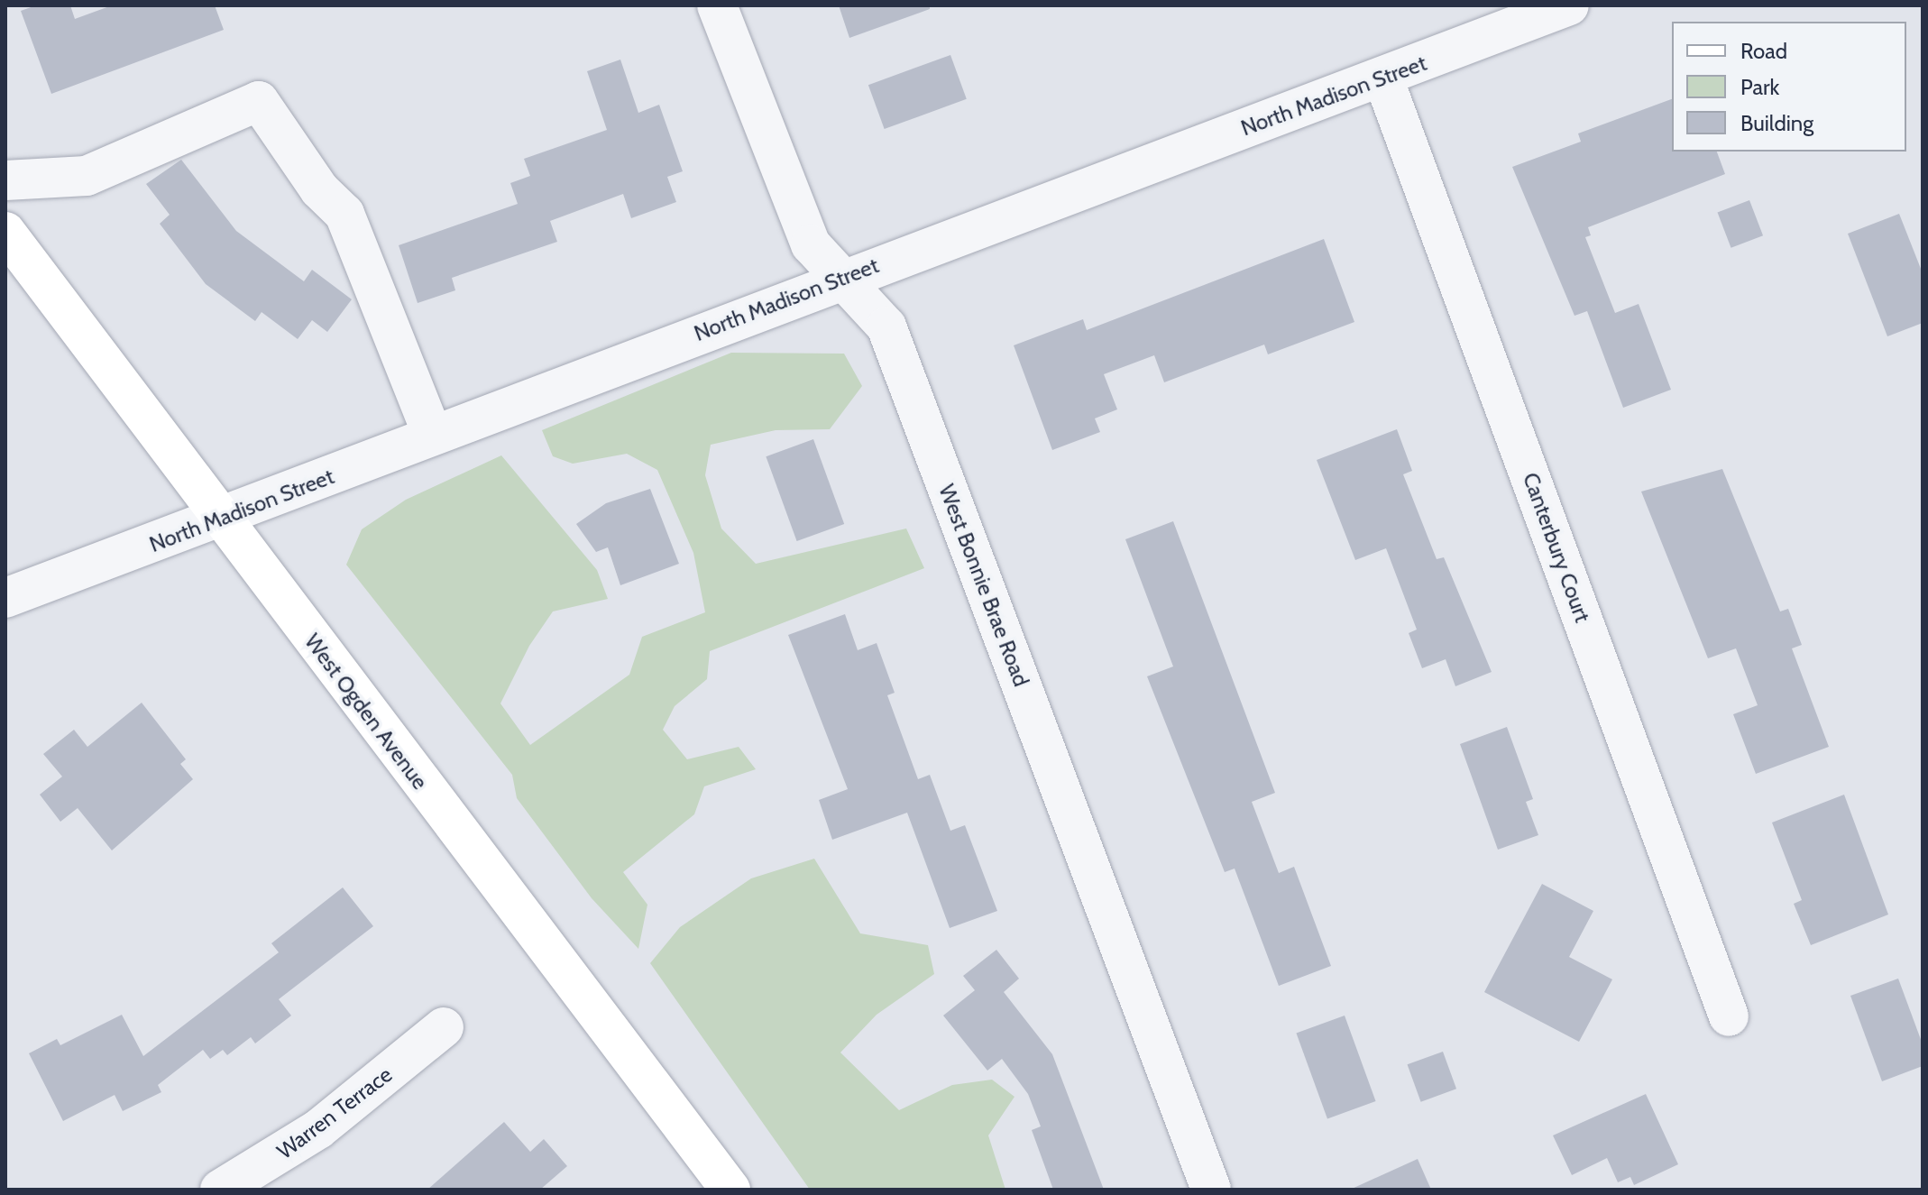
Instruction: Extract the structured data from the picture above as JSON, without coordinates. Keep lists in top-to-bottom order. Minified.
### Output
{"streets":{"main road":["West Ogden Avenue"],"street":["North Madison Street","Canterbury Court","West Bonnie Brae Road","Warren Terrace"]},"crossings":[["North Madison Street","Canterbury Court"],["North Madison Street","West Bonnie Brae Road"],["North Madison Street","West Ogden Avenue"]],"legend":["Road","Park","Building"]}
